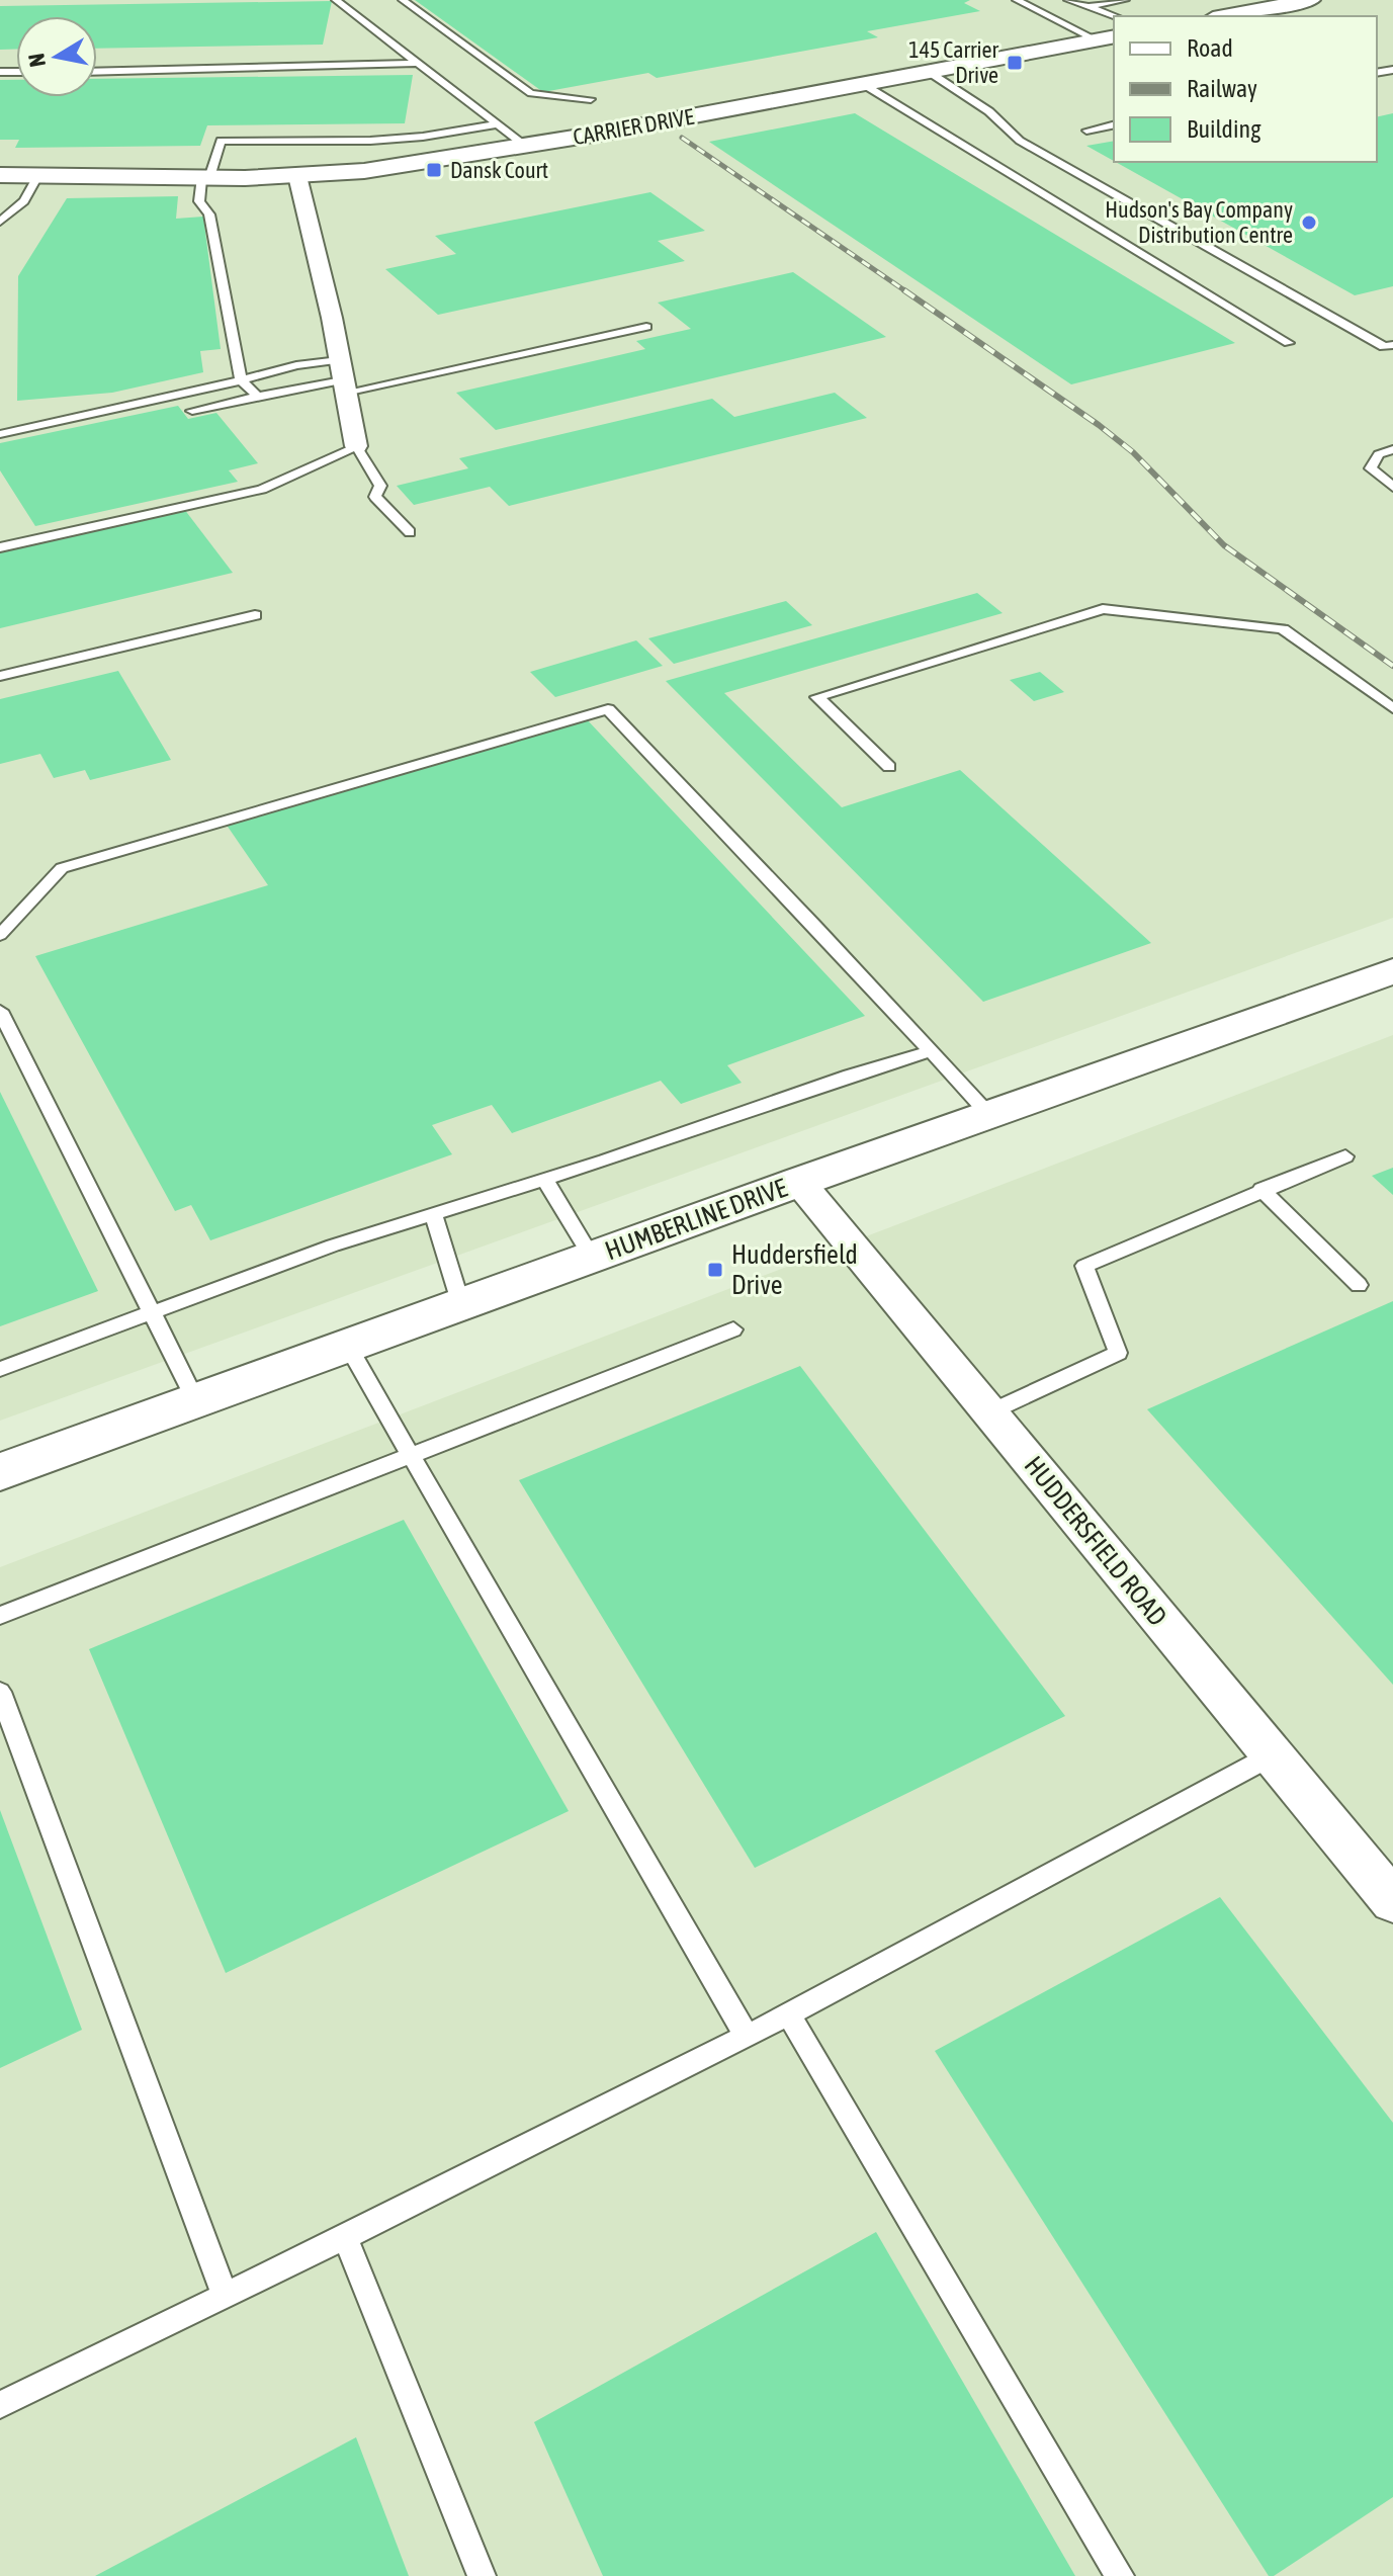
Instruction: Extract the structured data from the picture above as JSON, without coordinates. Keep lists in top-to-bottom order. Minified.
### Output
{"streets":{"street":["CARRIER DRIVE","HUMBERLINE DRIVE","HUDDERSFIELD ROAD"]},"crossings":[["HUMBERLINE DRIVE","HUDDERSFIELD ROAD"]],"places":{"transit":["145 Carrier Drive","Dansk Court","Huddersfield Drive"],"other":["Hudson's Bay Company Distribution Centre"]},"legend":["Road","Railway","Building"],"north":"left"}
